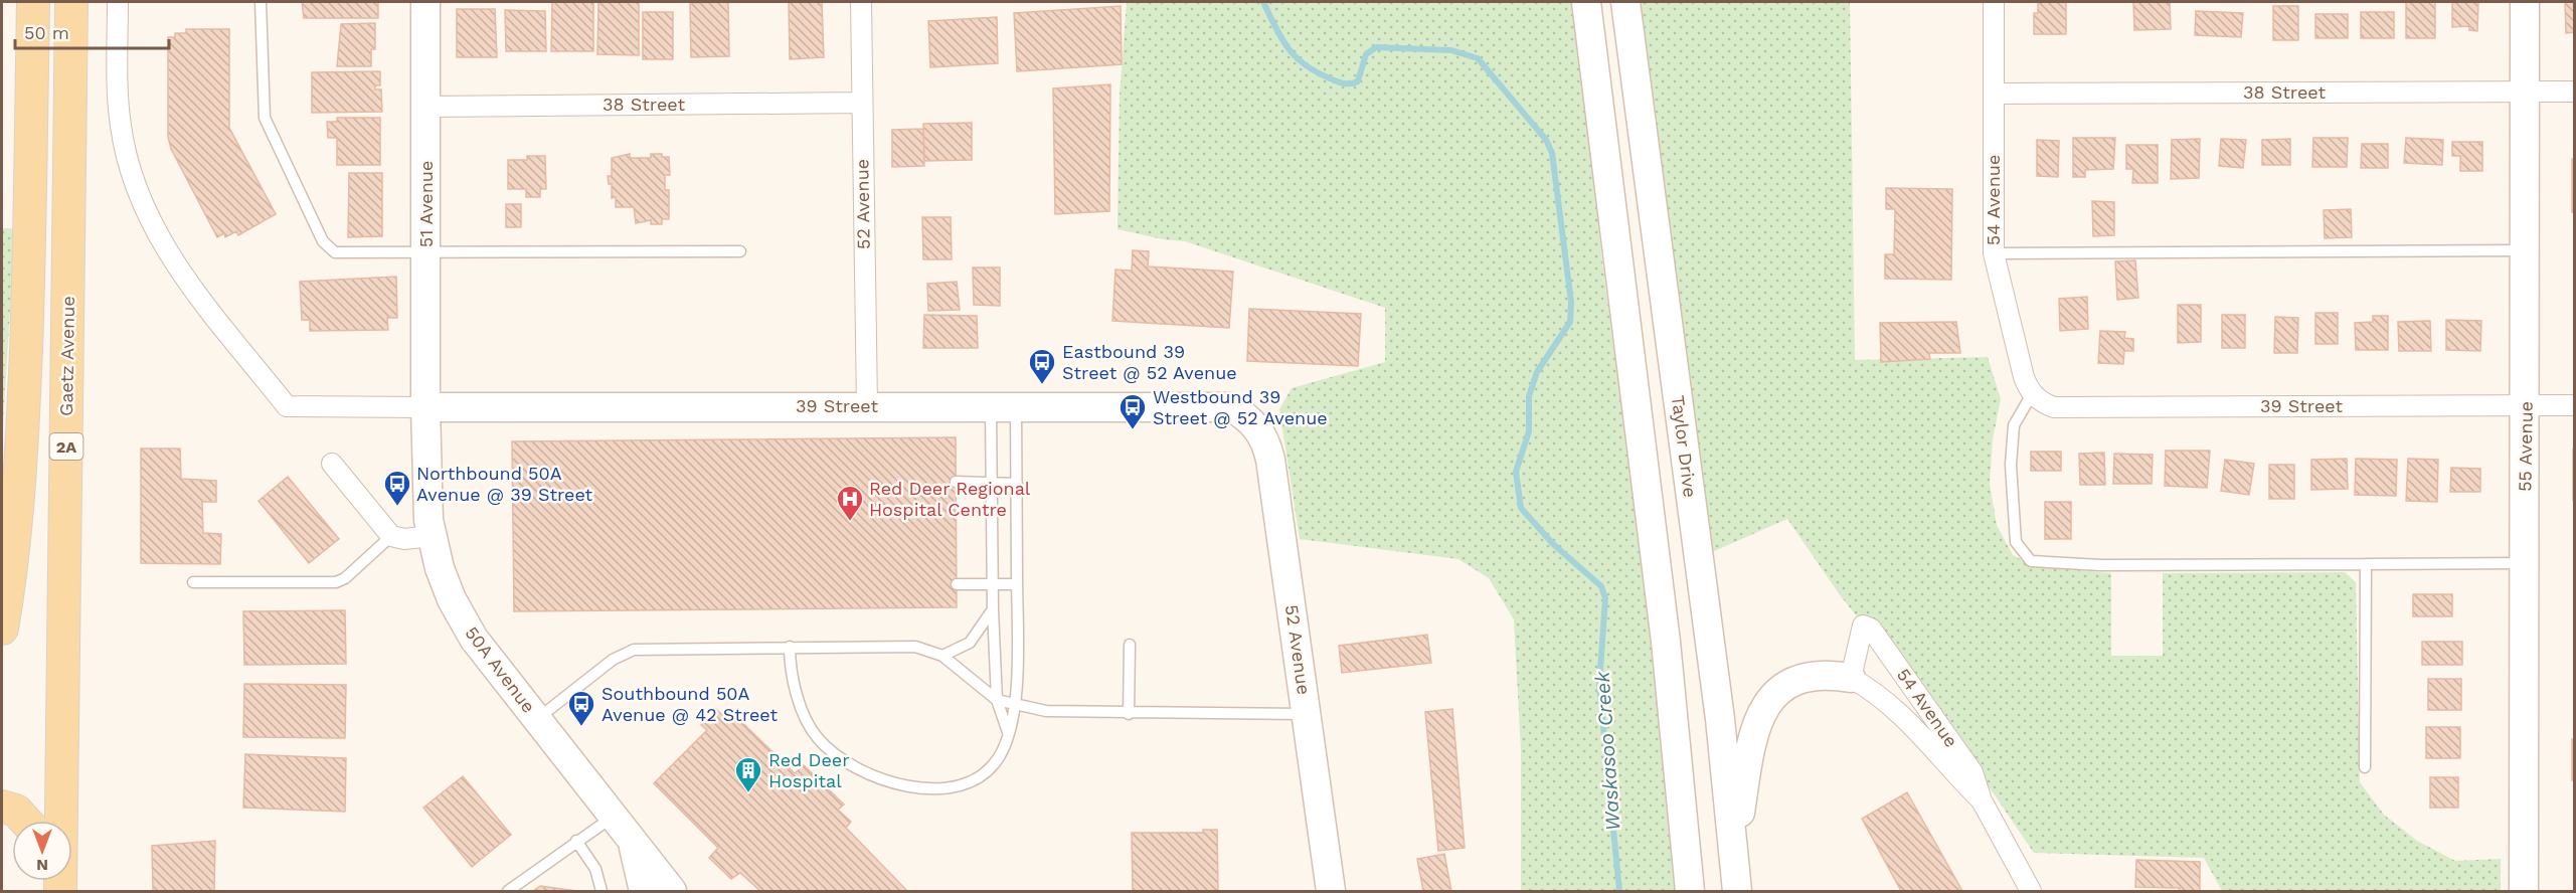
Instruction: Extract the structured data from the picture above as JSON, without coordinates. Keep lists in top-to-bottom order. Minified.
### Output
{"streets":{"main road":["Gaetz Avenue","2A"],"street":["38 Street","54 Avenue","51 Avenue","52 Avenue","39 Street","Taylor Drive","55 Avenue","50A Avenue"]},"crossings":[["38 Street","54 Avenue"],["38 Street","51 Avenue"],["38 Street","52 Avenue"],["38 Street","55 Avenue"],["54 Avenue","39 Street"],["51 Avenue","39 Street"],["51 Avenue","50A Avenue"],["52 Avenue","39 Street"],["39 Street","55 Avenue"],["39 Street","50A Avenue"]],"water":["Waskasoo Creek"],"places":{"bus stop":["Eastbound 39 Street @ 52 Avenue","Westbound 39 Street @ 52 Avenue","Northbound 50A Avenue @ 39 Street","Southbound 50A Avenue @ 42 Street"],"hospital":["Red Deer Regional Hospital Centre"],"building":["Red Deer Hospital"]},"scale_bar":"50 m","north":"bottom"}
